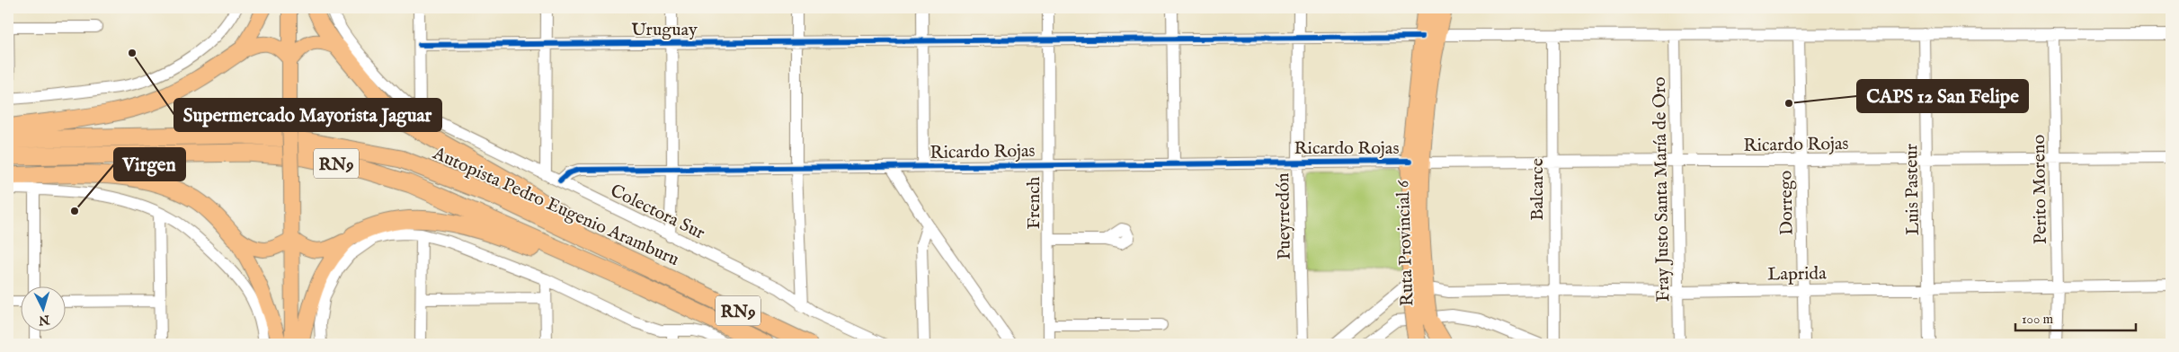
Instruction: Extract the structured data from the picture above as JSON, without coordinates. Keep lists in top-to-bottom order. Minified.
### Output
{"streets":{"highway":["RN9","Autopista Pedro Eugenio Aramburu","Ruta Provincial 6"],"street":["Uruguay","Ricardo Rojas","Balcarce","Fray Justo Santa María de Oro","Luis Pasteur","Perito Moreno","French","Dorrego","Colectora Sur","Pueyrredón","Laprida"]},"crossings":[["Uruguay","Balcarce"],["Uruguay","Fray Justo Santa María de Oro"],["Uruguay","Luis Pasteur"],["Uruguay","Perito Moreno"],["Uruguay","French"],["Uruguay","Dorrego"],["Uruguay","Pueyrredón"],["Uruguay","Ruta Provincial 6"],["Ricardo Rojas","Balcarce"],["Ricardo Rojas","Fray Justo Santa María de Oro"],["Ricardo Rojas","Luis Pasteur"],["Ricardo Rojas","Perito Moreno"],["Ricardo Rojas","French"],["Ricardo Rojas","Dorrego"],["Ricardo Rojas","Colectora Sur"],["Ricardo Rojas","Pueyrredón"],["Ricardo Rojas","Ruta Provincial 6"],["Balcarce","Laprida"],["Fray Justo Santa María de Oro","Laprida"],["Luis Pasteur","Laprida"],["Perito Moreno","Laprida"],["Dorrego","Laprida"],["Ruta Provincial 6","Laprida"]],"places":["Supermercado Mayorista Jaguar","CAPS 12 San Felipe","Virgen"],"scale_bar":"100 m","north":"bottom"}
